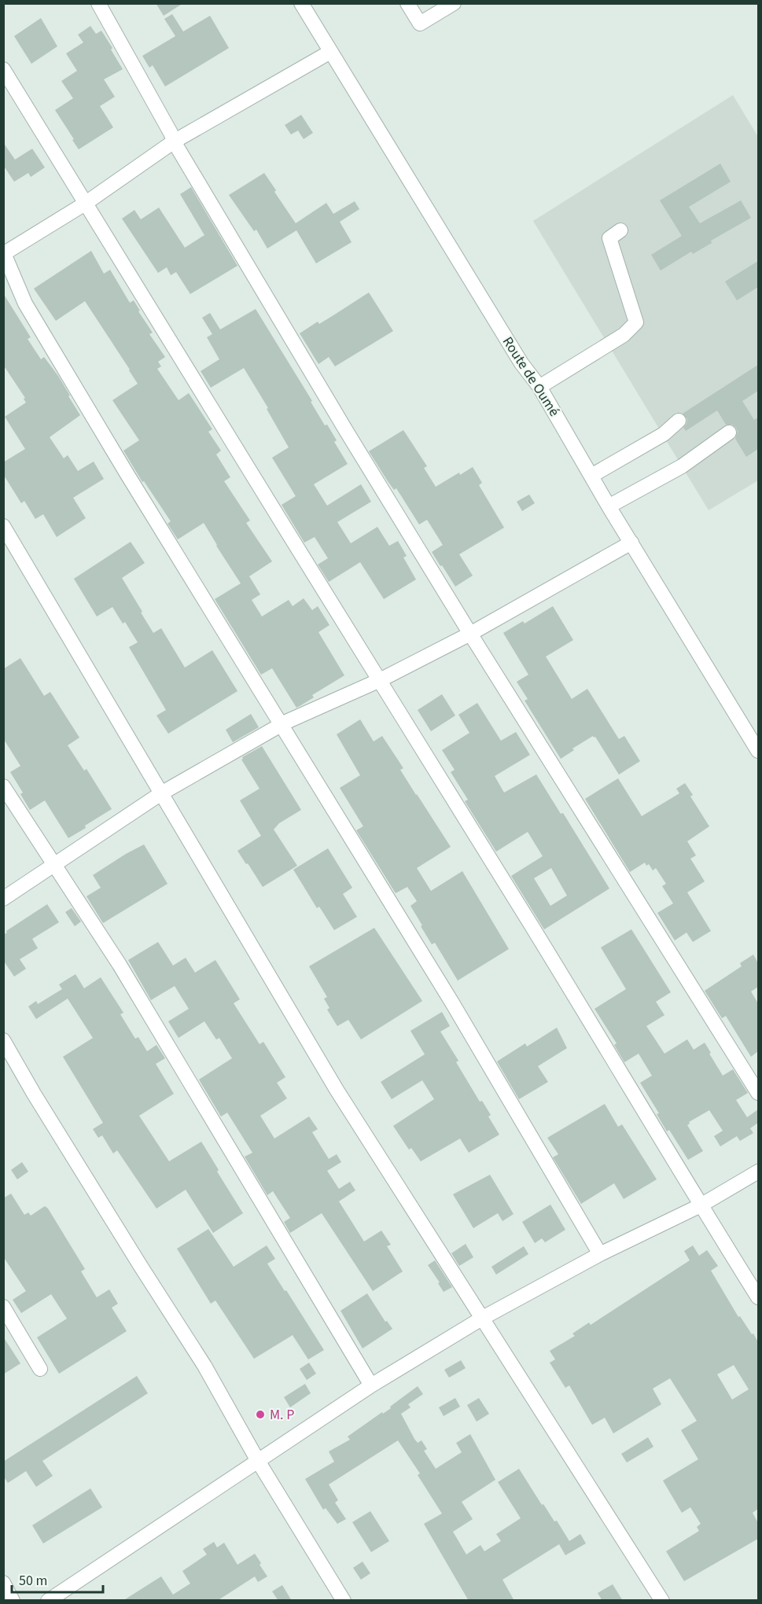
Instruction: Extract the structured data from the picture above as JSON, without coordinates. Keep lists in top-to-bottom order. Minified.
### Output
{"streets":{"street":["Route de Oumé"]},"places":["M. P"],"scale_bar":"50 m"}
